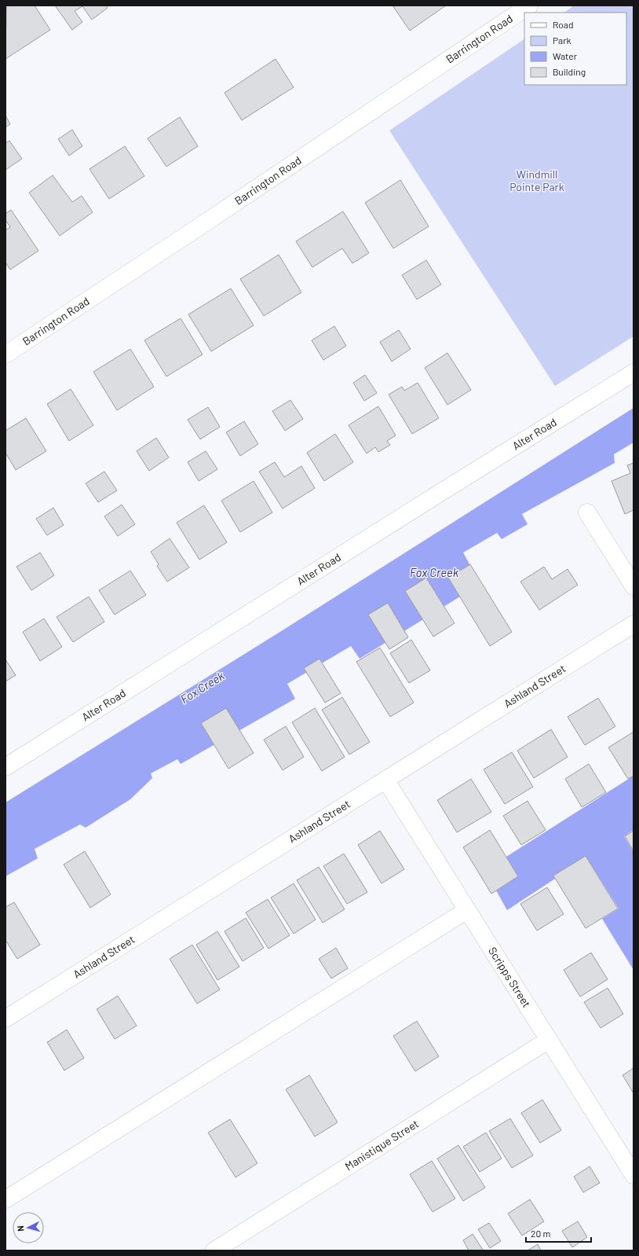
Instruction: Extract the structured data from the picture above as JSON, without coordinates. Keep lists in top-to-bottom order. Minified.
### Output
{"streets":{"street":["Barrington Road","Alter Road","Ashland Street","Scripps Street","Manistique Street"]},"crossings":[["Ashland Street","Scripps Street"],["Scripps Street","Manistique Street"]],"water":["Fox Creek"],"parks":["Windmill Pointe Park"],"legend":["Road","Park","Water","Building"],"scale_bar":"20 m","north":"left"}
